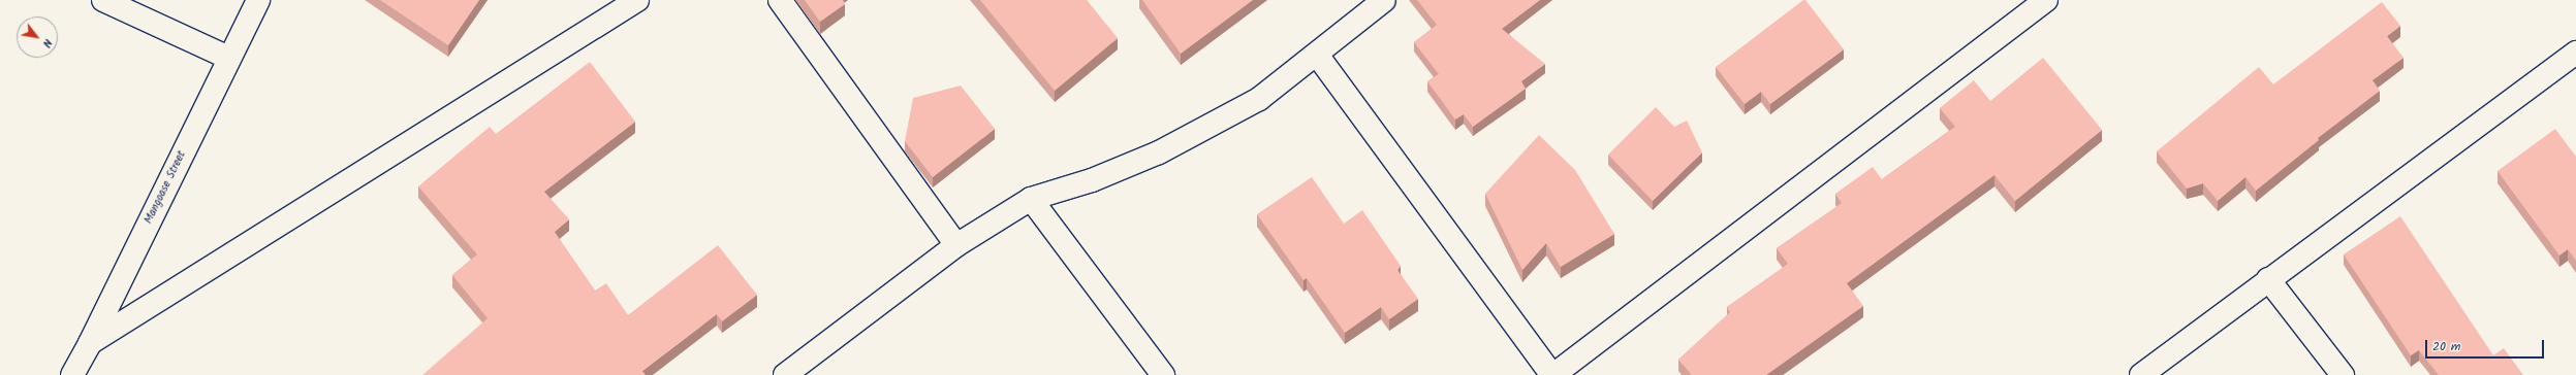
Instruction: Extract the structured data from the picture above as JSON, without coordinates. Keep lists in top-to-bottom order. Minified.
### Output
{"streets":{"street":["Mangoase Street"]},"scale_bar":"20 m","north":"bottom right"}
